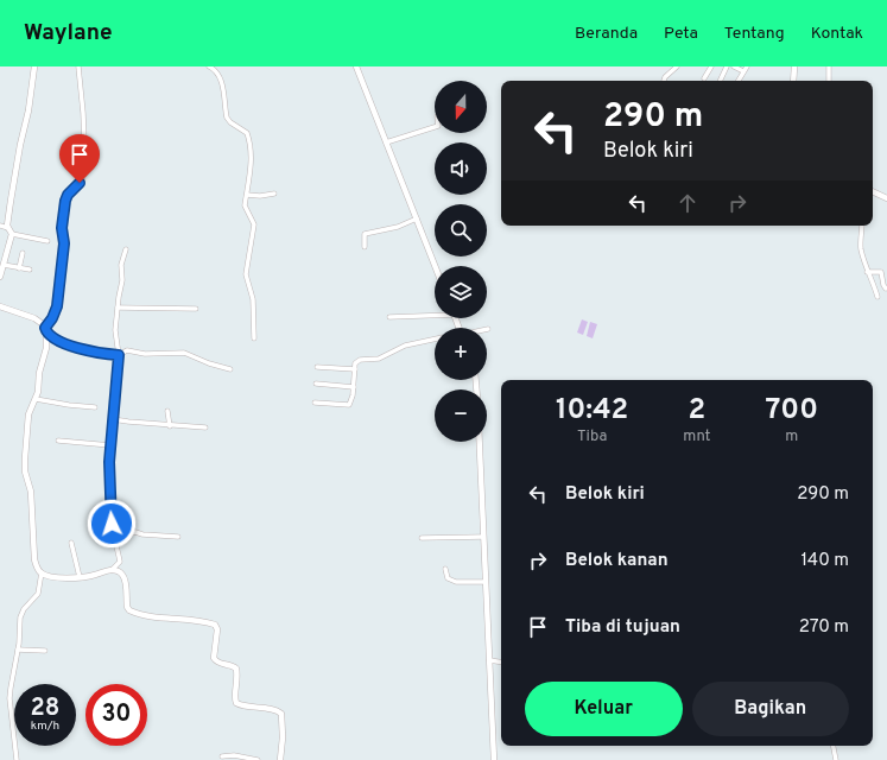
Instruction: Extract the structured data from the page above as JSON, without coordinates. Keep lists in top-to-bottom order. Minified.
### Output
{"north":"bottom","page":{"header":"Waylane","nav":["Beranda","Peta","Tentang","Kontak"],"map_buttons":["+","−"],"turn":["290 m","Belok kiri"],"eta":["10:42","Tiba","2","mnt","700","m"],"list":[{"name":"Belok kiri","value":"290 m"},{"name":"Belok kanan","value":"140 m"},{"name":"Tiba di tujuan","value":"270 m"}],"buttons":["Keluar","Bagikan"],"speed":"28 km/h","limit":"30"}}
